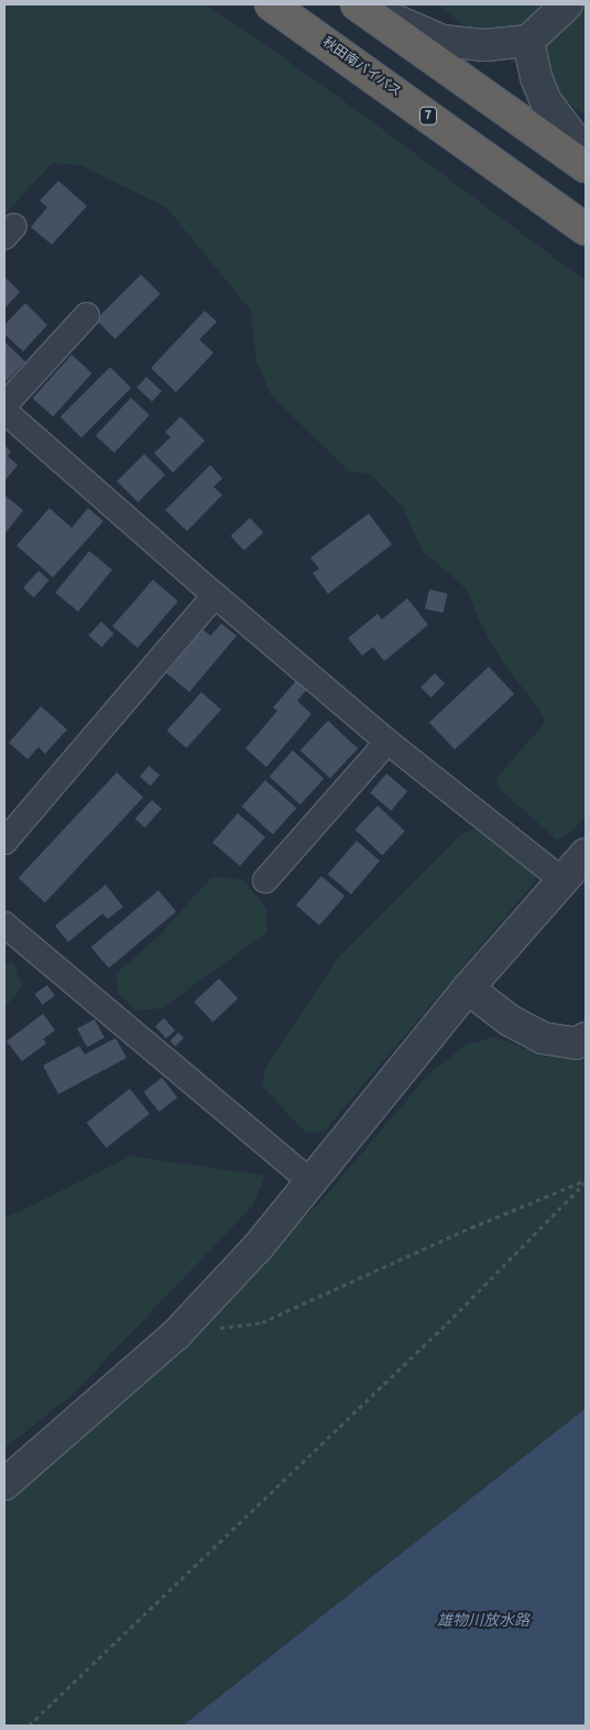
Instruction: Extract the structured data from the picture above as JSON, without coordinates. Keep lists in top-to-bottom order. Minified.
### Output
{"streets":{"highway":["秋田南バイパス","7"]},"water":["雄物川放水路"]}
